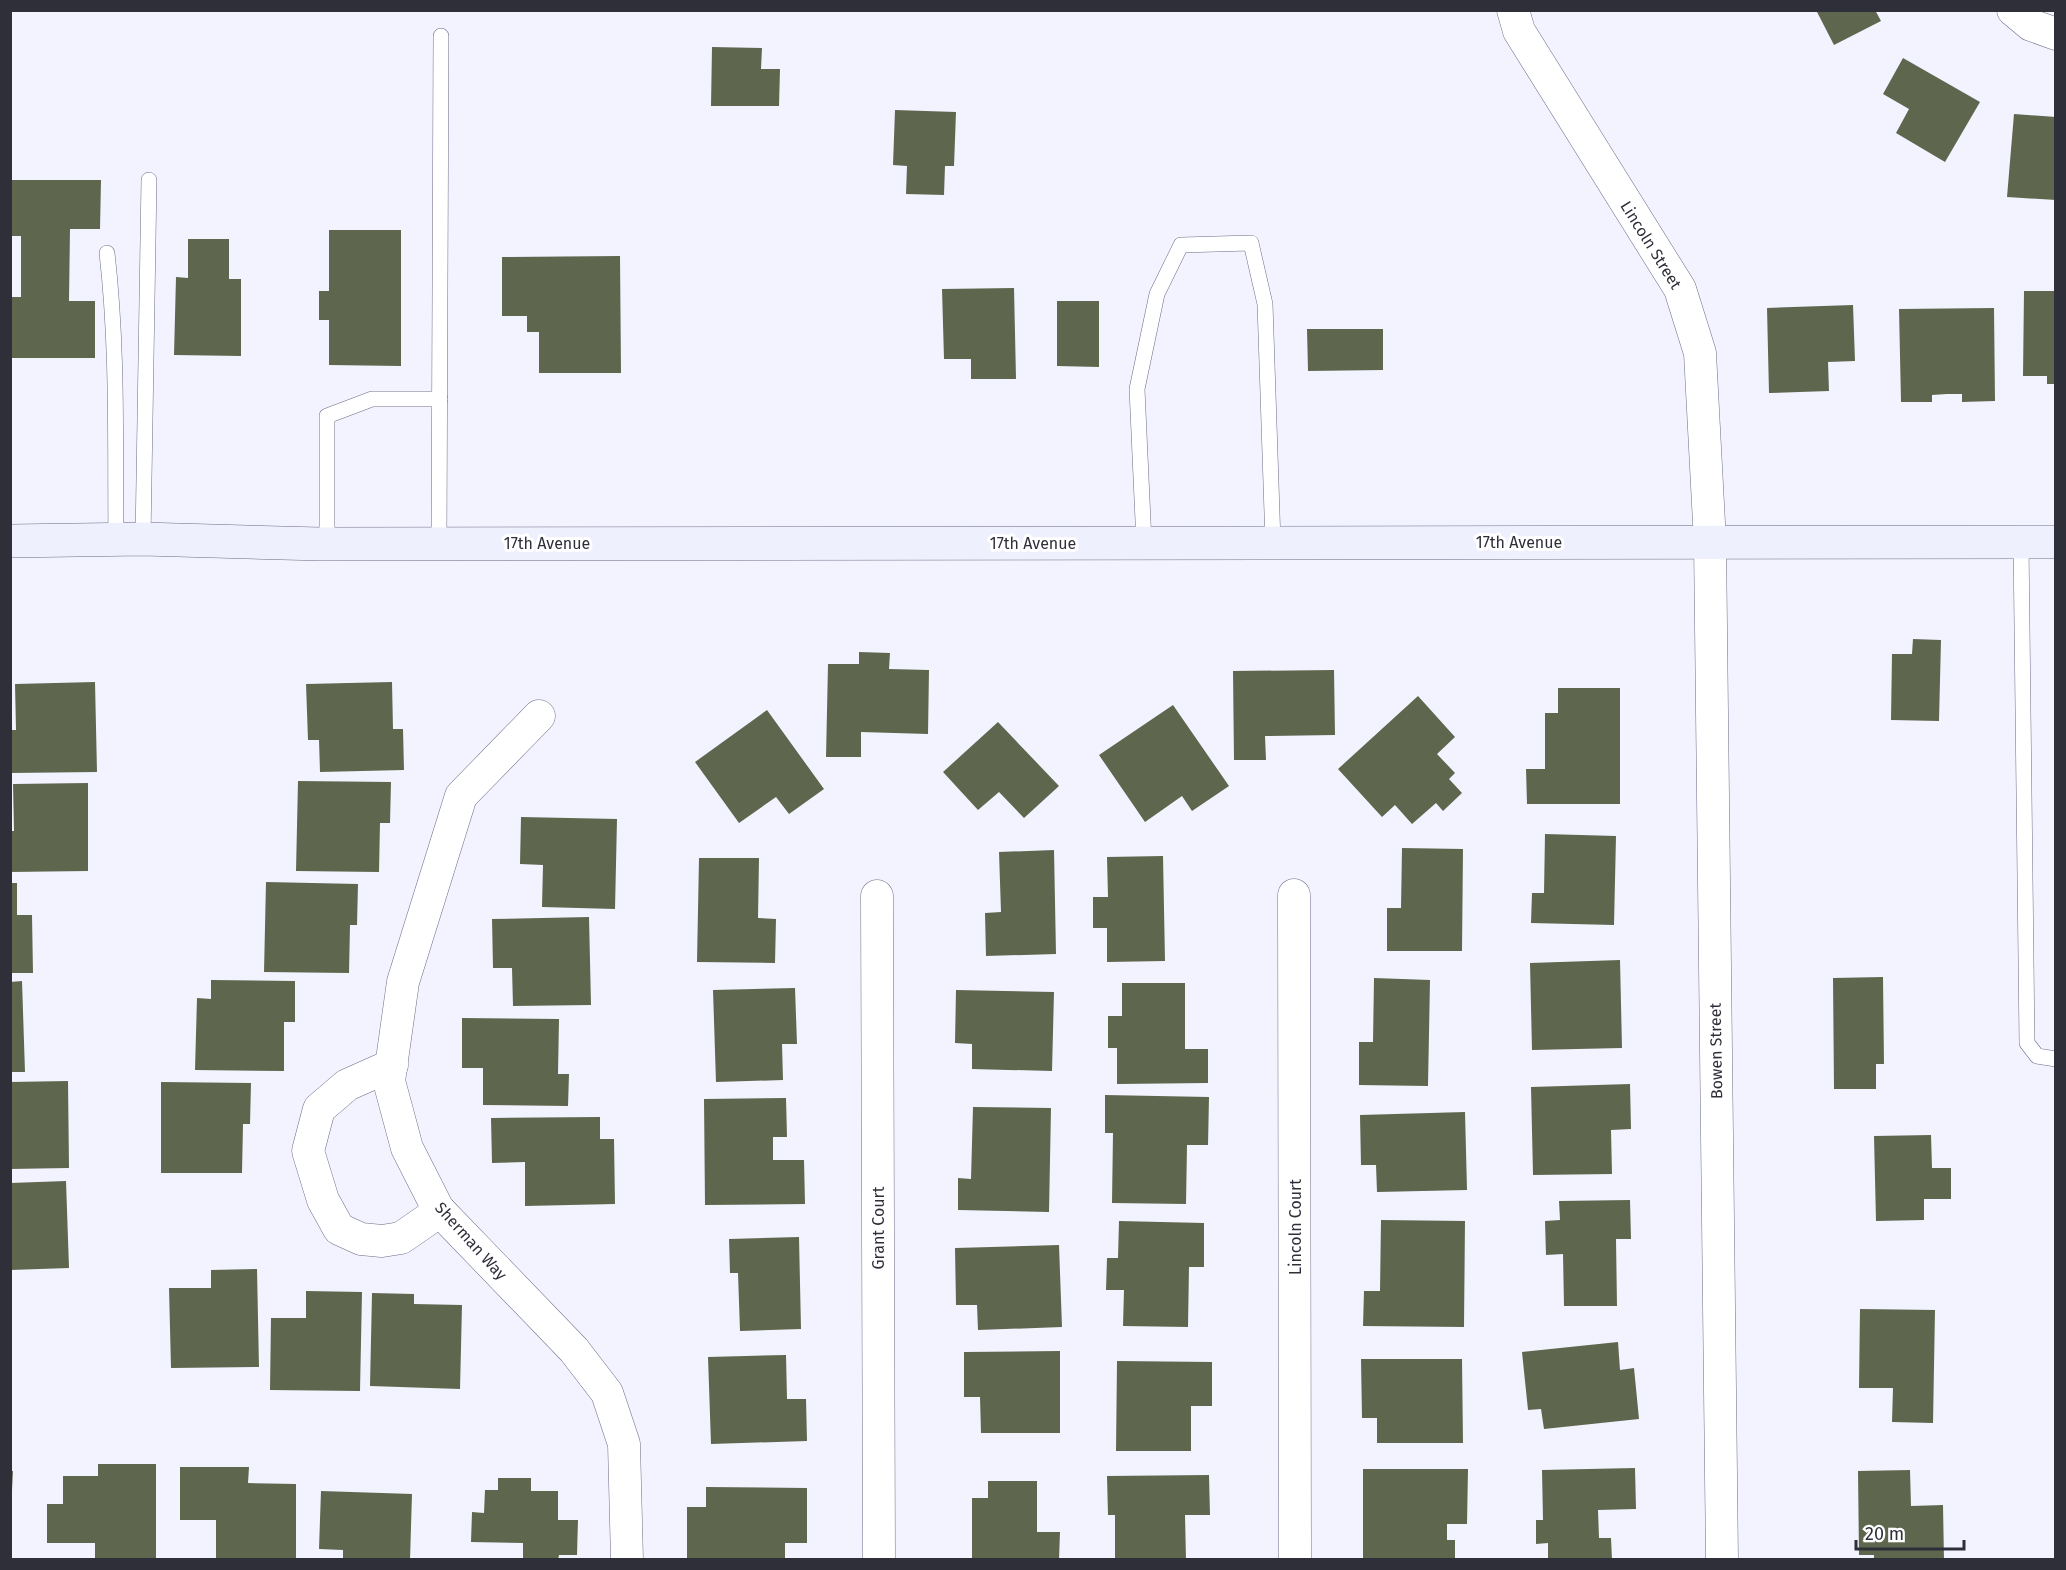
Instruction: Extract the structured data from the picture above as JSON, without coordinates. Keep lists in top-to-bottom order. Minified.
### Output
{"streets":{"main road":["17th Avenue"],"street":["Lincoln Street","Bowen Street","Lincoln Court","Grant Court","Sherman Way"]},"crossings":[["Lincoln Street","17th Avenue"],["Lincoln Street","Bowen Street"],["17th Avenue","Bowen Street"]],"scale_bar":"20 m"}
